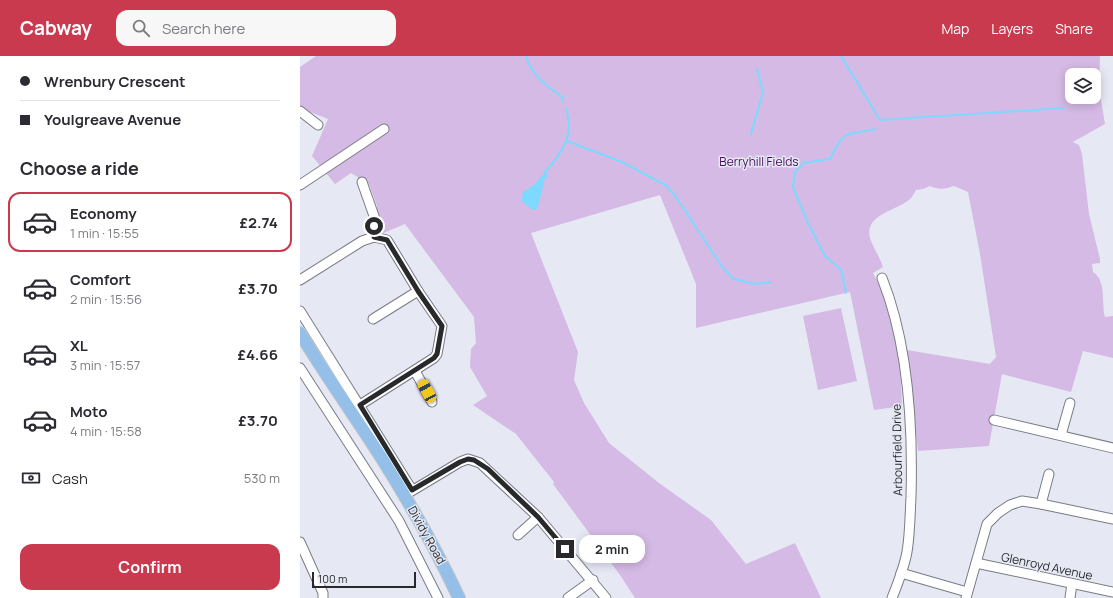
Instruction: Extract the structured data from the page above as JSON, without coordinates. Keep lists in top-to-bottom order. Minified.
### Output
{"streets":{"main road":["Dividy Road"],"street":["Arbourfield Drive","Glenroyd Avenue"]},"parks":["Berryhill Fields"],"scale_bar":"100 m","page":{"header":"Cabway","search":"Search here","nav":["Map","Layers","Share"],"banner":["Wrenbury Crescent","Youlgreave Avenue"],"heading":"Choose a ride","list":[{"name":"Economy","note":"1 min · 15:55","value":"£2.74"},{"name":"Comfort","note":"2 min · 15:56","value":"£3.70"},{"name":"XL","note":"3 min · 15:57","value":"£4.66"},{"name":"Moto","note":"4 min · 15:58","value":"£3.70"}],"pay":["Cash","530 m"],"bubble":"2 min","buttons":"Confirm","scale":"100 m"}}
